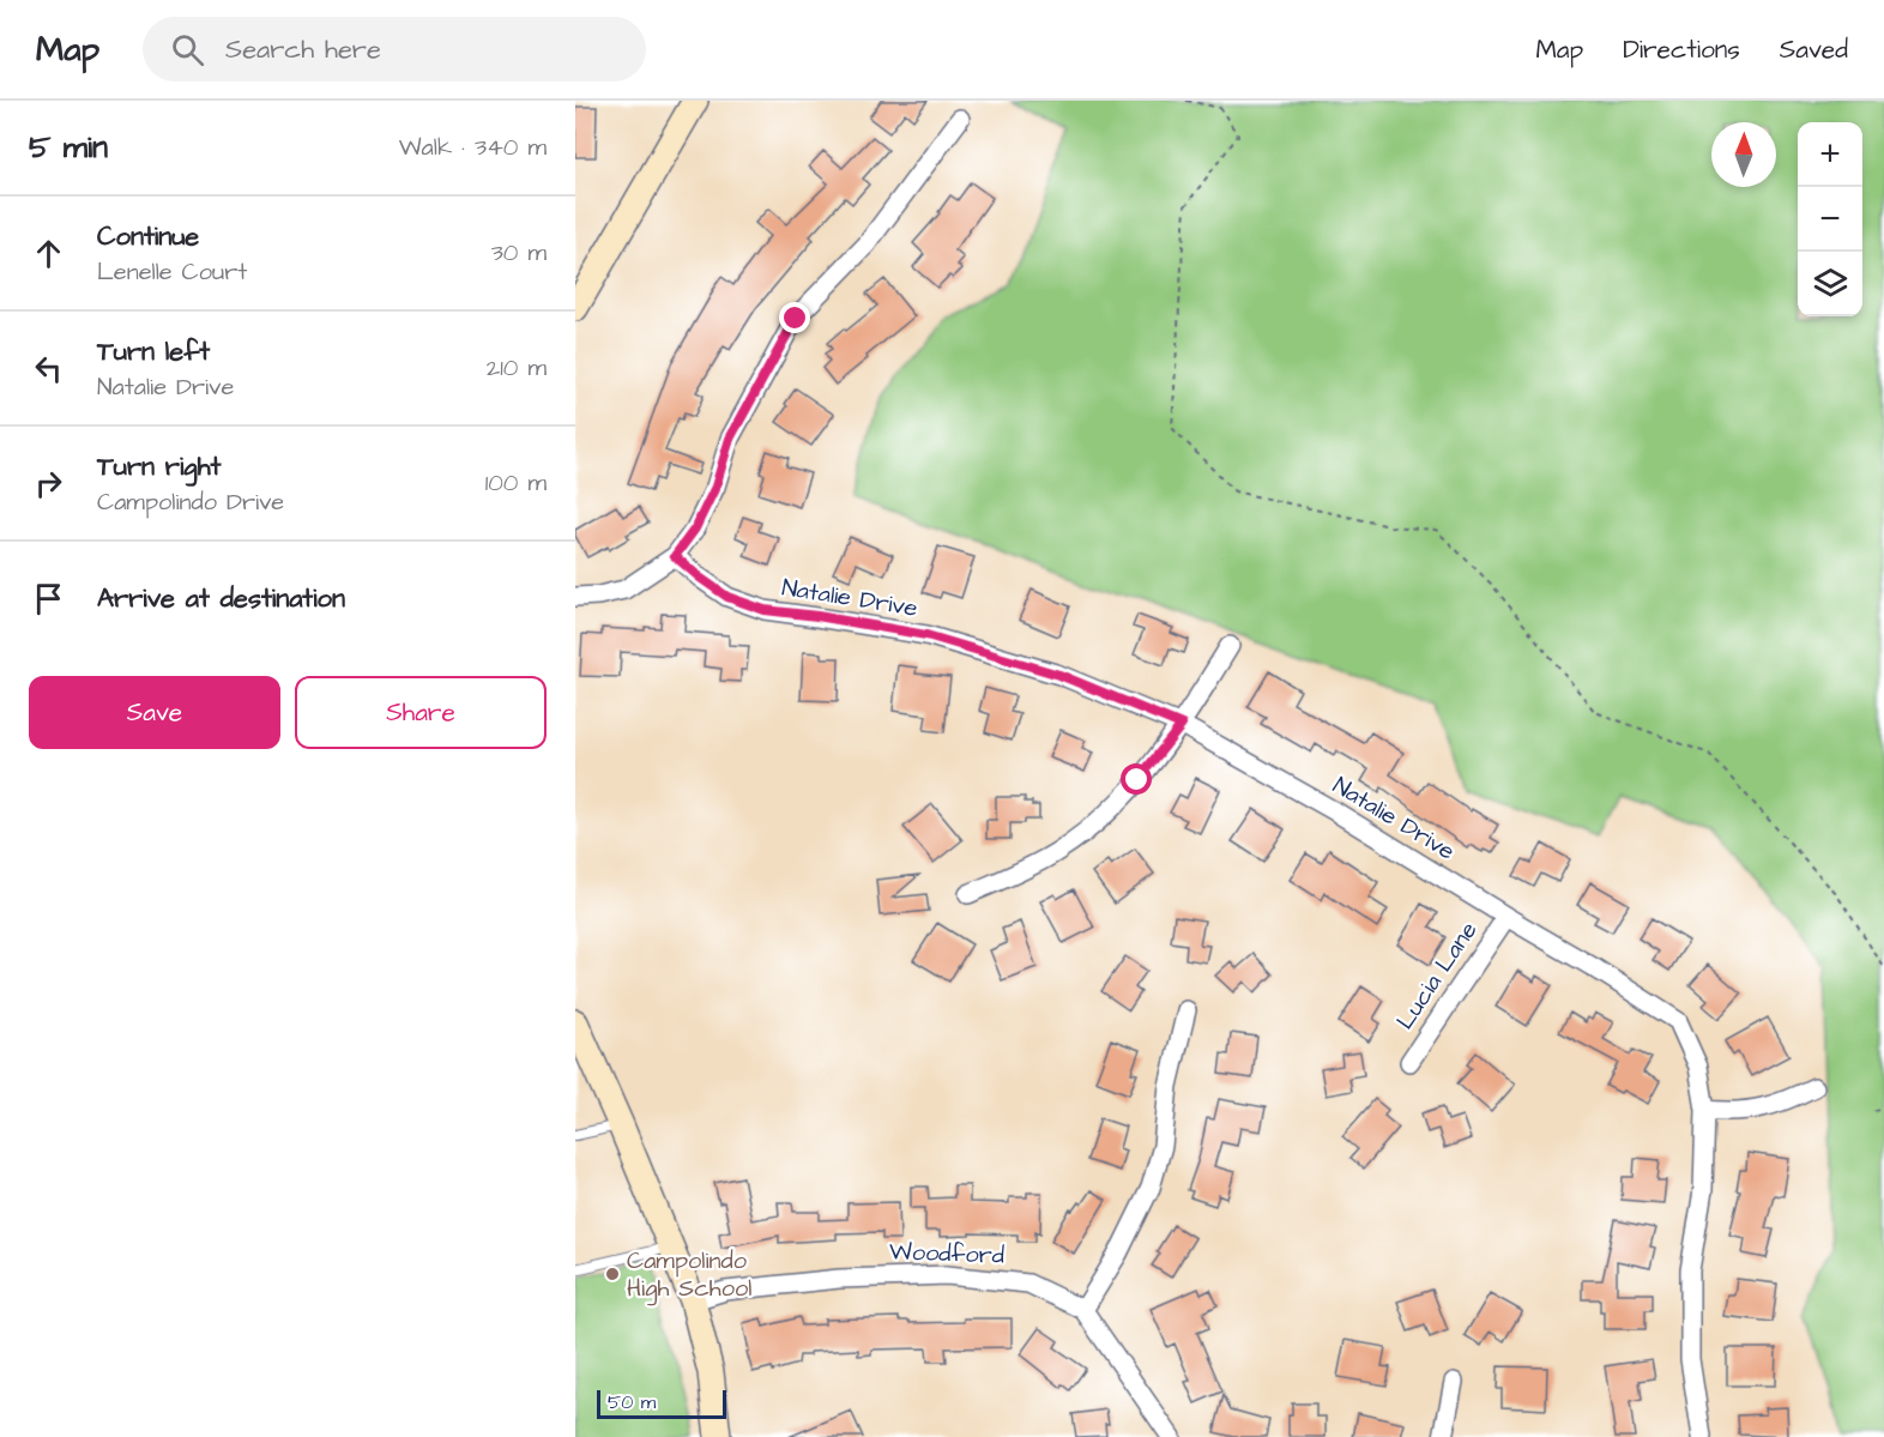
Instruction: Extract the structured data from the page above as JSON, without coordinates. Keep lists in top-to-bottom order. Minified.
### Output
{"streets":{"street":["Natalie Drive","Lucia Lane","Woodford"]},"crossings":[["Natalie Drive","Lucia Lane"]],"places":["Campolindo High School"],"scale_bar":"50 m","north":"top","page":{"header":"Map","search":"Search here","nav":["Map","Directions","Saved"],"heading":["5 min","Walk · 340 m"],"map_buttons":["+","−"],"list":[["Continue","Lenelle Court","30 m"],["Turn left","Natalie Drive","210 m"],["Turn right","Campolindo Drive","100 m"],"Arrive at destination"],"buttons":["Save","Share"],"scale":"50 m"}}
